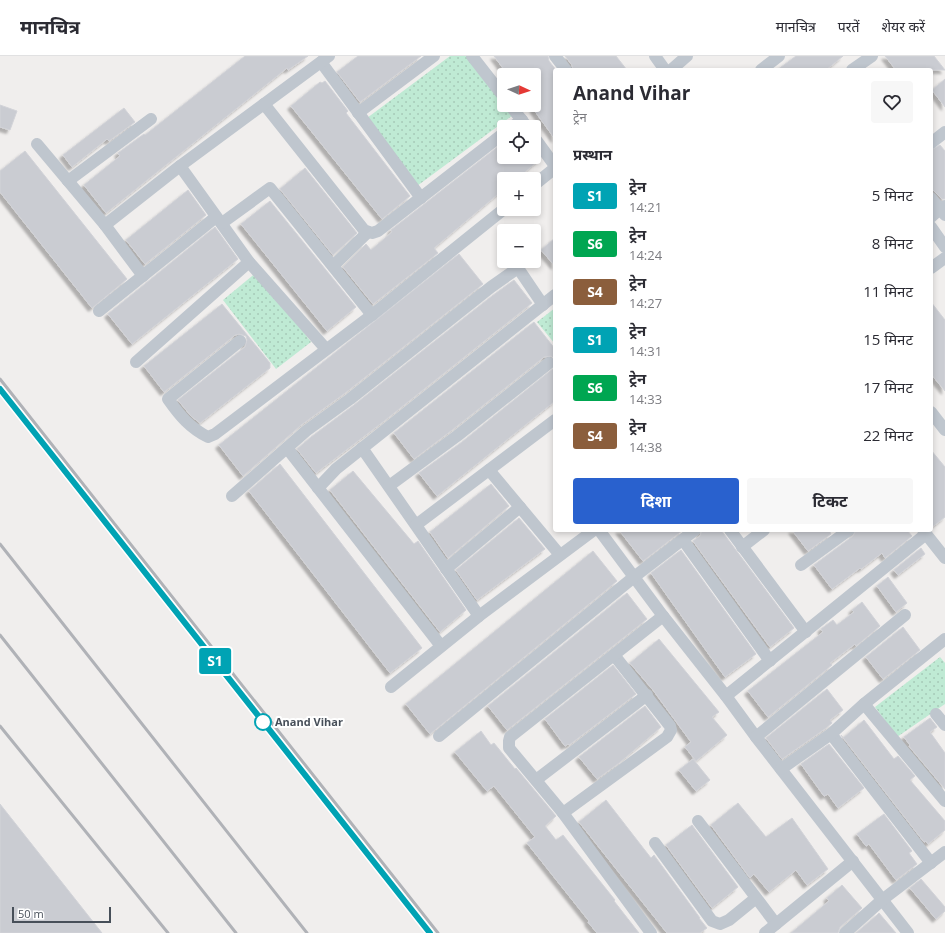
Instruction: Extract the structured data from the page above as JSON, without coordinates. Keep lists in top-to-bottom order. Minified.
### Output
{"places":["Anand Vihar"],"scale_bar":"50 m","north":"right","page":{"header":"मानचित्र","nav":["मानचित्र","परतें","शेयर करें"],"on_map":"S1","map_buttons":["+","−"],"heading":[["Anand Vihar","ट्रेन"],"प्रस्थान"],"list":[{"mark":"S1","name":"ट्रेन","note":"14:21","value":"5 मिनट"},{"mark":"S6","name":"ट्रेन","note":"14:24","value":"8 मिनट"},{"mark":"S4","name":"ट्रेन","note":"14:27","value":"11 मिनट"},{"mark":"S1","name":"ट्रेन","note":"14:31","value":"15 मिनट"},{"mark":"S6","name":"ट्रेन","note":"14:33","value":"17 मिनट"},{"mark":"S4","name":"ट्रेन","note":"14:38","value":"22 मिनट"}],"buttons":["दिशा","टिकट"],"scale":"50 m"}}
